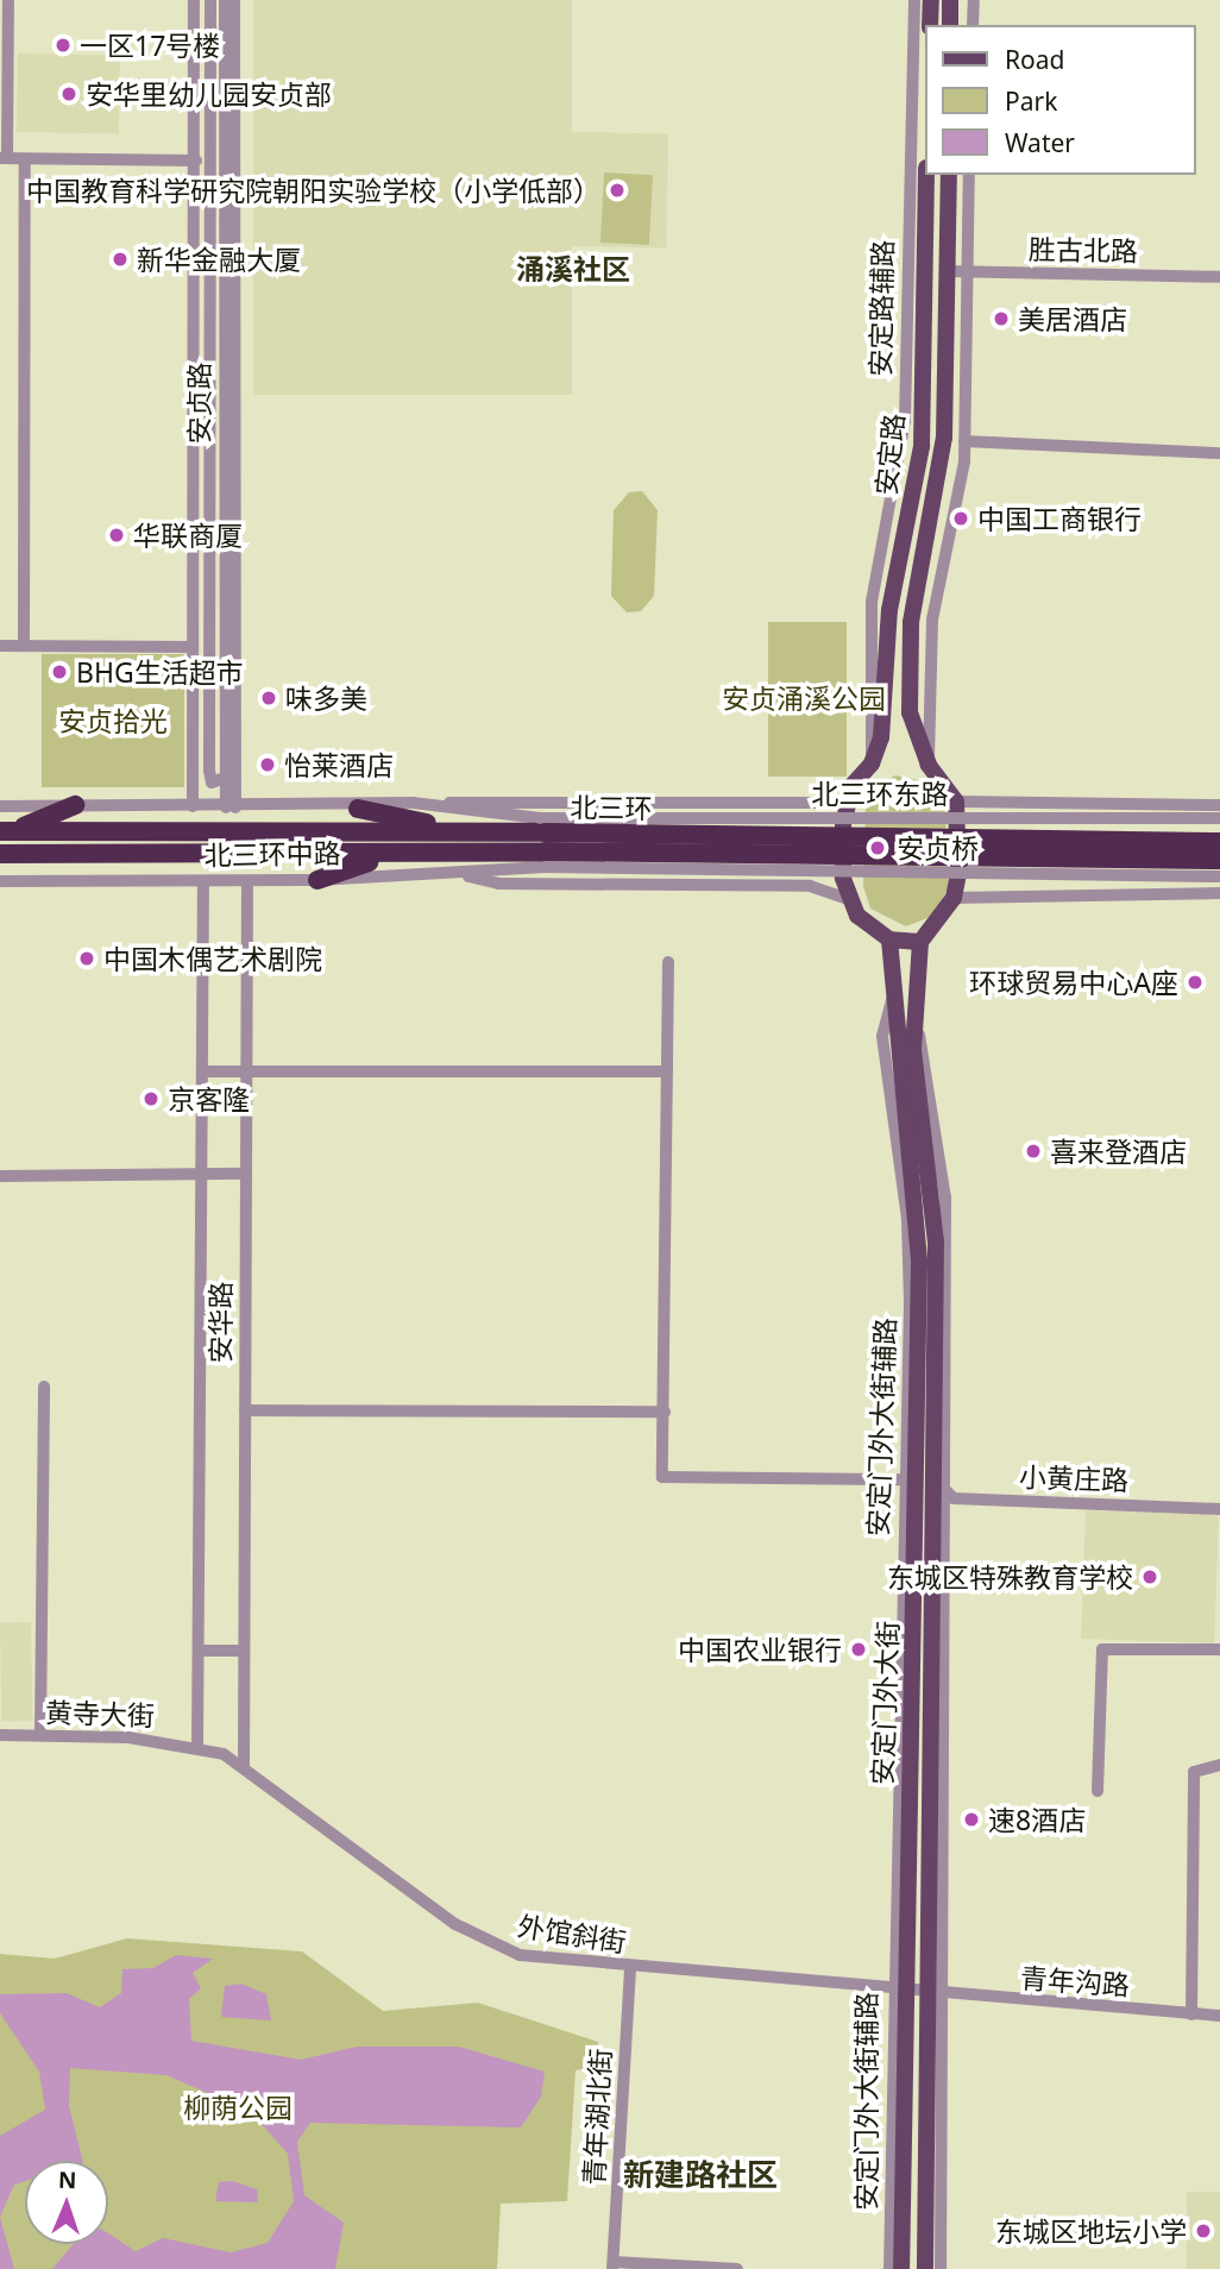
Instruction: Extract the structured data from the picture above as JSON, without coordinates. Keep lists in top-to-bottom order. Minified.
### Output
{"streets":{"highway":["北三环"],"main road":["安定路","安定门外大街"],"street":["胜古北路","安定路辅路","安贞路","北三环东路","北三环中路","安华路","安定门外大街辅路","小黄庄路","黄寺大街","外馆斜街","青年沟路","青年湖北街"]},"crossings":[["胜古北路","安定路"],["安定路辅路","安定路"],["安贞路","北三环中路"],["北三环东路","北三环"],["北三环东路","北三环中路"],["北三环","北三环中路"],["北三环中路","安华路"],["安华路","黄寺大街"],["安华路","外馆斜街"],["安定门外大街辅路","安定门外大街"],["安定门外大街辅路","外馆斜街"],["小黄庄路","安定门外大街"],["安定门外大街","外馆斜街"],["安定门外大街","青年沟路"],["黄寺大街","外馆斜街"],["外馆斜街","青年沟路"],["外馆斜街","青年湖北街"]],"districts":["涌溪社区","新建路社区"],"parks":["安贞涌溪公园","安贞拾光","柳荫公园"],"places":["一区17号楼","安华里幼儿园安贞部","中国教育科学研究院朝阳实验学校（小学低部）","新华金融大厦","美居酒店","中国工商银行","华联商厦","BHG生活超市","味多美","怡莱酒店","安贞桥","中国木偶艺术剧院","环球贸易中心A座","京客隆","喜来登酒店","东城区特殊教育学校","中国农业银行","速8酒店","东城区地坛小学"],"legend":["Road","Park","Water"],"north":"top"}
